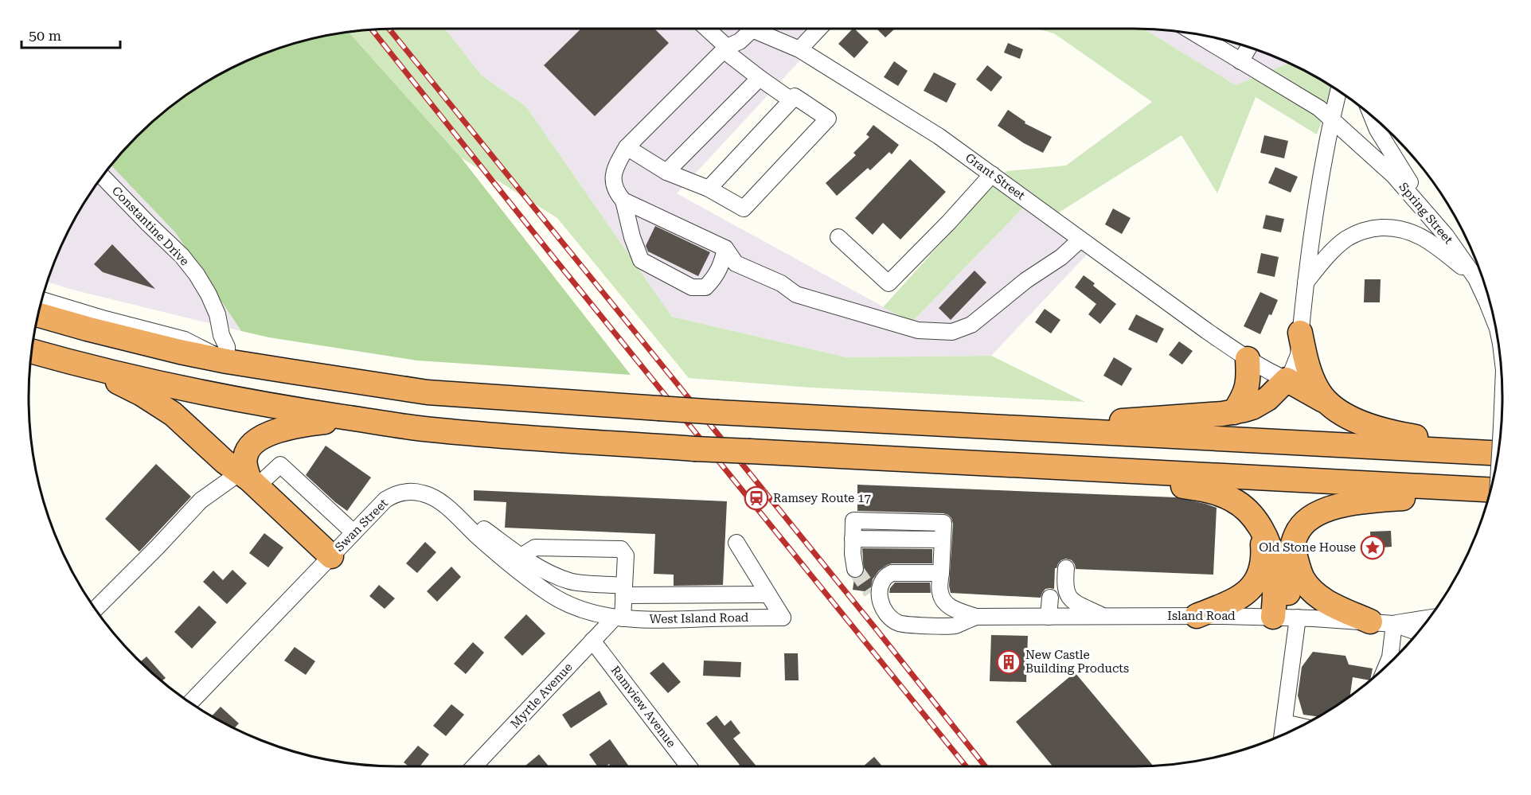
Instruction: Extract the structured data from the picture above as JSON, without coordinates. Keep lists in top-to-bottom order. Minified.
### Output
{"streets":{"street":["Grant Street","Spring Street","Constantine Drive","Swan Street","Island Road","West Island Road","Myrtle Avenue","Ramview Avenue"]},"crossings":[["Swan Street","West Island Road"],["Swan Street","Myrtle Avenue"],["West Island Road","Myrtle Avenue"],["Myrtle Avenue","Ramview Avenue"]],"places":{"station":["Ramsey Route 17"],"place":["Old Stone House"],"building":["New Castle Building Products"]},"scale_bar":"50 m"}
